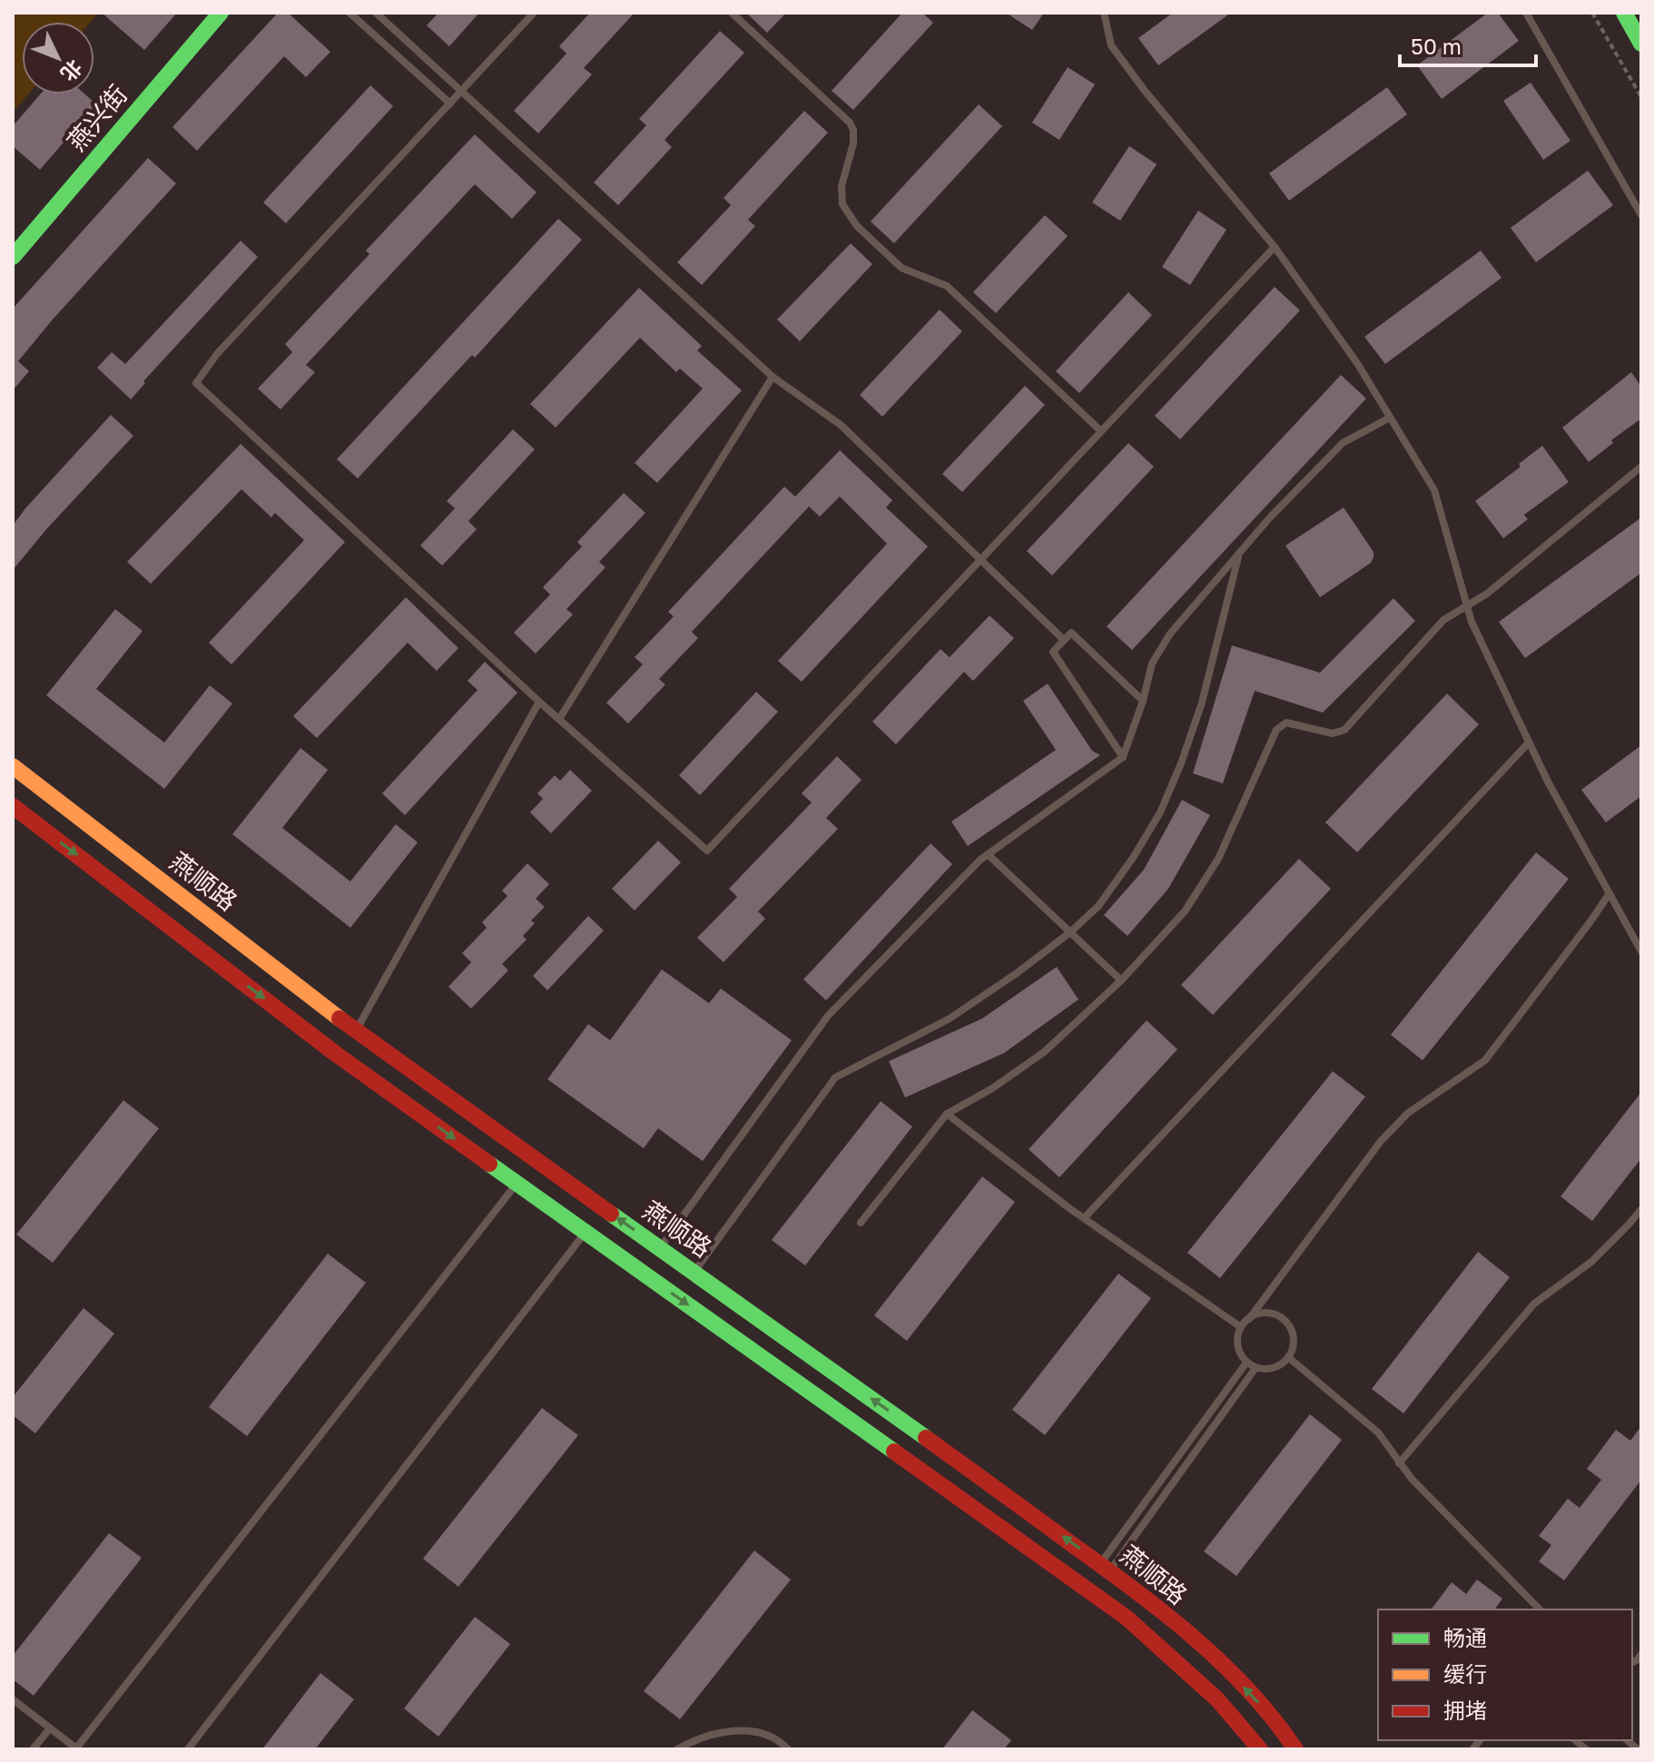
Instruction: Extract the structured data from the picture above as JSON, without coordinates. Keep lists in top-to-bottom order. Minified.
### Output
{"streets":{"main road":["燕兴街","燕顺路"]},"legend":["畅通","缓行","拥堵"],"scale_bar":"50 m","north":"bottom right"}
